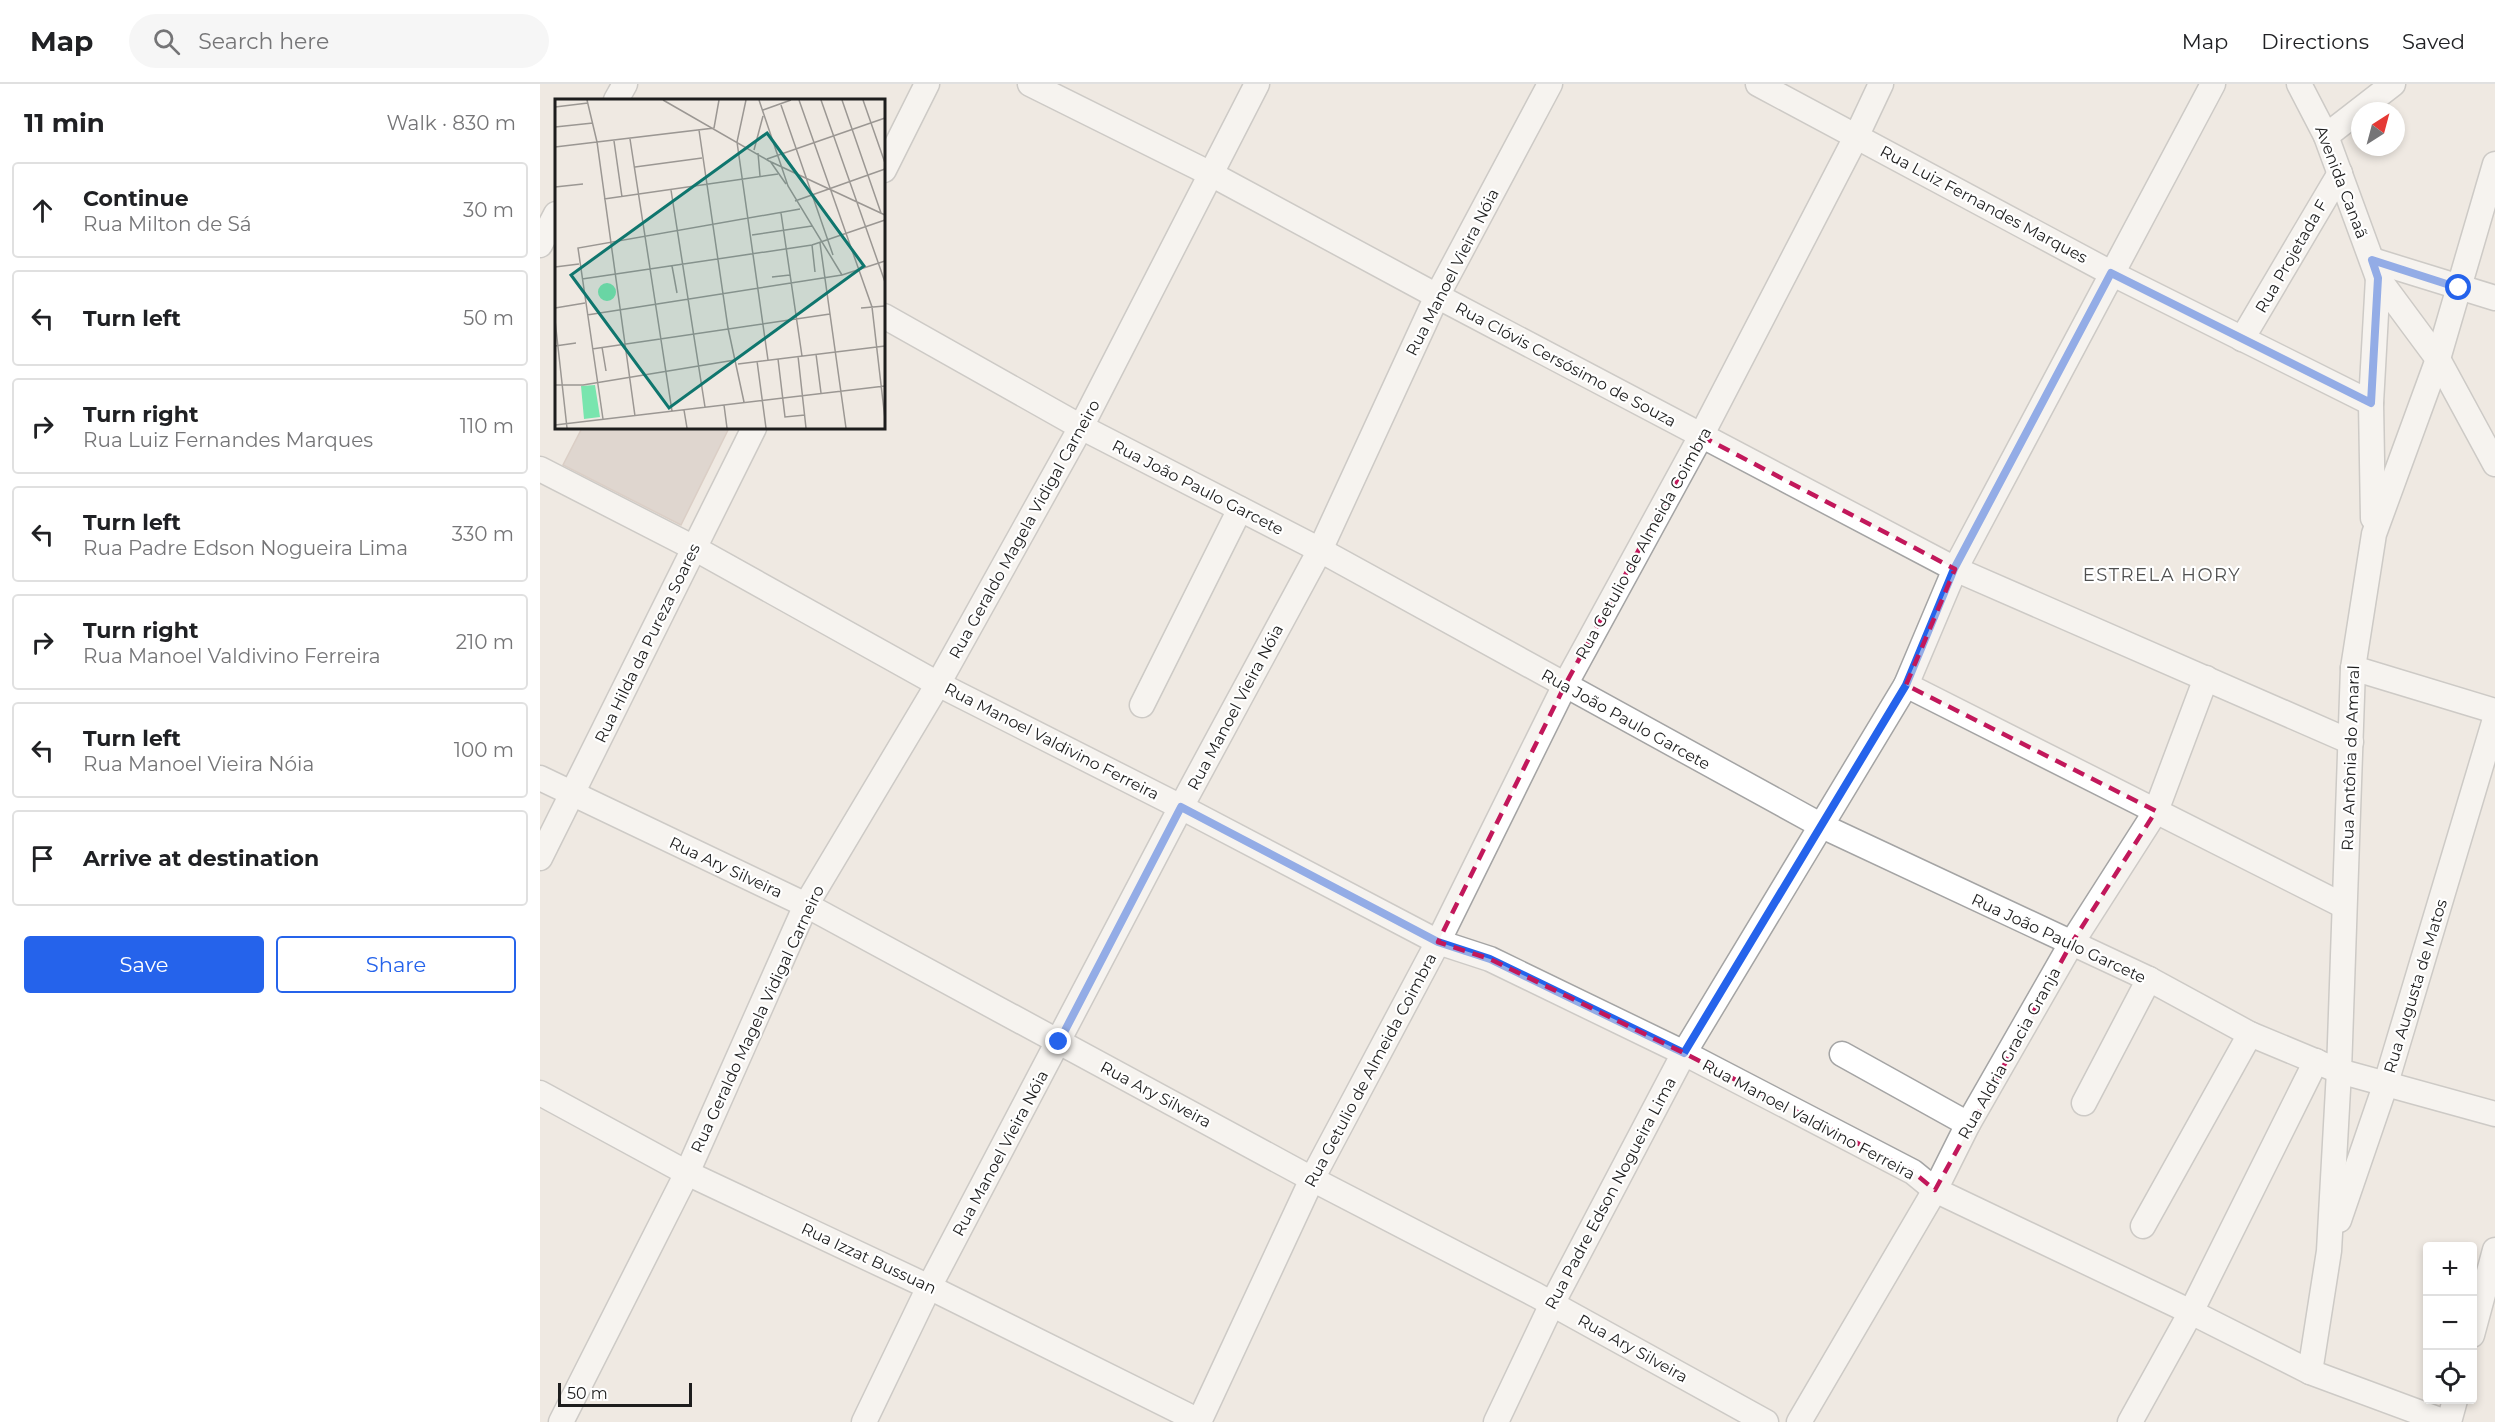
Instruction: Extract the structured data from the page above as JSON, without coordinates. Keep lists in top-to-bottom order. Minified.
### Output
{"streets":{"street":["Avenida Canaã","Rua Luiz Fernandes Marques","Rua Projetada F","Rua Manoel Vieira Nóia","Rua Clóvis Cersósimo de Souza","Rua João Paulo Garcete","Rua Geraldo Magela Vidigal Carneiro","Rua Getulio de Almeida Coimbra","Rua Hilda da Pureza Soares","Rua Manoel Valdivino Ferreira","Rua Antônia do Amaral","Rua Ary Silveira","Rua Augusta de Matos","Rua Aldria Gracia Granja","Rua Padre Edson Nogueira Lima","Rua Izzat Bussuan"]},"crossings":[["Avenida Canaã","Rua Projetada F"],["Avenida Canaã","Rua Antônia do Amaral"],["Rua Luiz Fernandes Marques","Rua Projetada F"],["Rua Luiz Fernandes Marques","Rua Getulio de Almeida Coimbra"],["Rua Luiz Fernandes Marques","Rua Padre Edson Nogueira Lima"],["Rua Manoel Vieira Nóia","Rua Clóvis Cersósimo de Souza"],["Rua Manoel Vieira Nóia","Rua João Paulo Garcete"],["Rua Manoel Vieira Nóia","Rua Manoel Valdivino Ferreira"],["Rua Manoel Vieira Nóia","Rua Ary Silveira"],["Rua Manoel Vieira Nóia","Rua Izzat Bussuan"],["Rua Clóvis Cersósimo de Souza","Rua Geraldo Magela Vidigal Carneiro"],["Rua Clóvis Cersósimo de Souza","Rua Getulio de Almeida Coimbra"],["Rua Clóvis Cersósimo de Souza","Rua Antônia do Amaral"],["Rua Clóvis Cersósimo de Souza","Rua Aldria Gracia Granja"],["Rua Clóvis Cersósimo de Souza","Rua Padre Edson Nogueira Lima"],["Rua João Paulo Garcete","Rua Geraldo Magela Vidigal Carneiro"],["Rua João Paulo Garcete","Rua Getulio de Almeida Coimbra"],["Rua João Paulo Garcete","Rua Antônia do Amaral"],["Rua João Paulo Garcete","Rua Augusta de Matos"],["Rua João Paulo Garcete","Rua Aldria Gracia Granja"],["Rua João Paulo Garcete","Rua Padre Edson Nogueira Lima"],["Rua Geraldo Magela Vidigal Carneiro","Rua Manoel Valdivino Ferreira"],["Rua Geraldo Magela Vidigal Carneiro","Rua Ary Silveira"],["Rua Geraldo Magela Vidigal Carneiro","Rua Izzat Bussuan"],["Rua Getulio de Almeida Coimbra","Rua Manoel Valdivino Ferreira"],["Rua Getulio de Almeida Coimbra","Rua Ary Silveira"],["Rua Getulio de Almeida Coimbra","Rua Izzat Bussuan"],["Rua Hilda da Pureza Soares","Rua Manoel Valdivino Ferreira"],["Rua Hilda da Pureza Soares","Rua Ary Silveira"],["Rua Manoel Valdivino Ferreira","Rua Antônia do Amaral"],["Rua Manoel Valdivino Ferreira","Rua Aldria Gracia Granja"],["Rua Manoel Valdivino Ferreira","Rua Padre Edson Nogueira Lima"],["Rua Antônia do Amaral","Rua Augusta de Matos"],["Rua Ary Silveira","Rua Padre Edson Nogueira Lima"]],"districts":["ESTRELA HORY"],"scale_bar":"50 m","north":"top right","page":{"header":"Map","search":"Search here","nav":["Map","Directions","Saved"],"heading":["11 min","Walk · 830 m"],"list":[["Continue","Rua Milton de Sá","30 m"],["Turn left","50 m"],["Turn right","Rua Luiz Fernandes Marques","110 m"],["Turn left","Rua Padre Edson Nogueira Lima","330 m"],["Turn right","Rua Manoel Valdivino Ferreira","210 m"],["Turn left","Rua Manoel Vieira Nóia","100 m"],"Arrive at destination"],"buttons":["Save","Share"],"map_buttons":["+","−"],"scale":"50 m"}}
